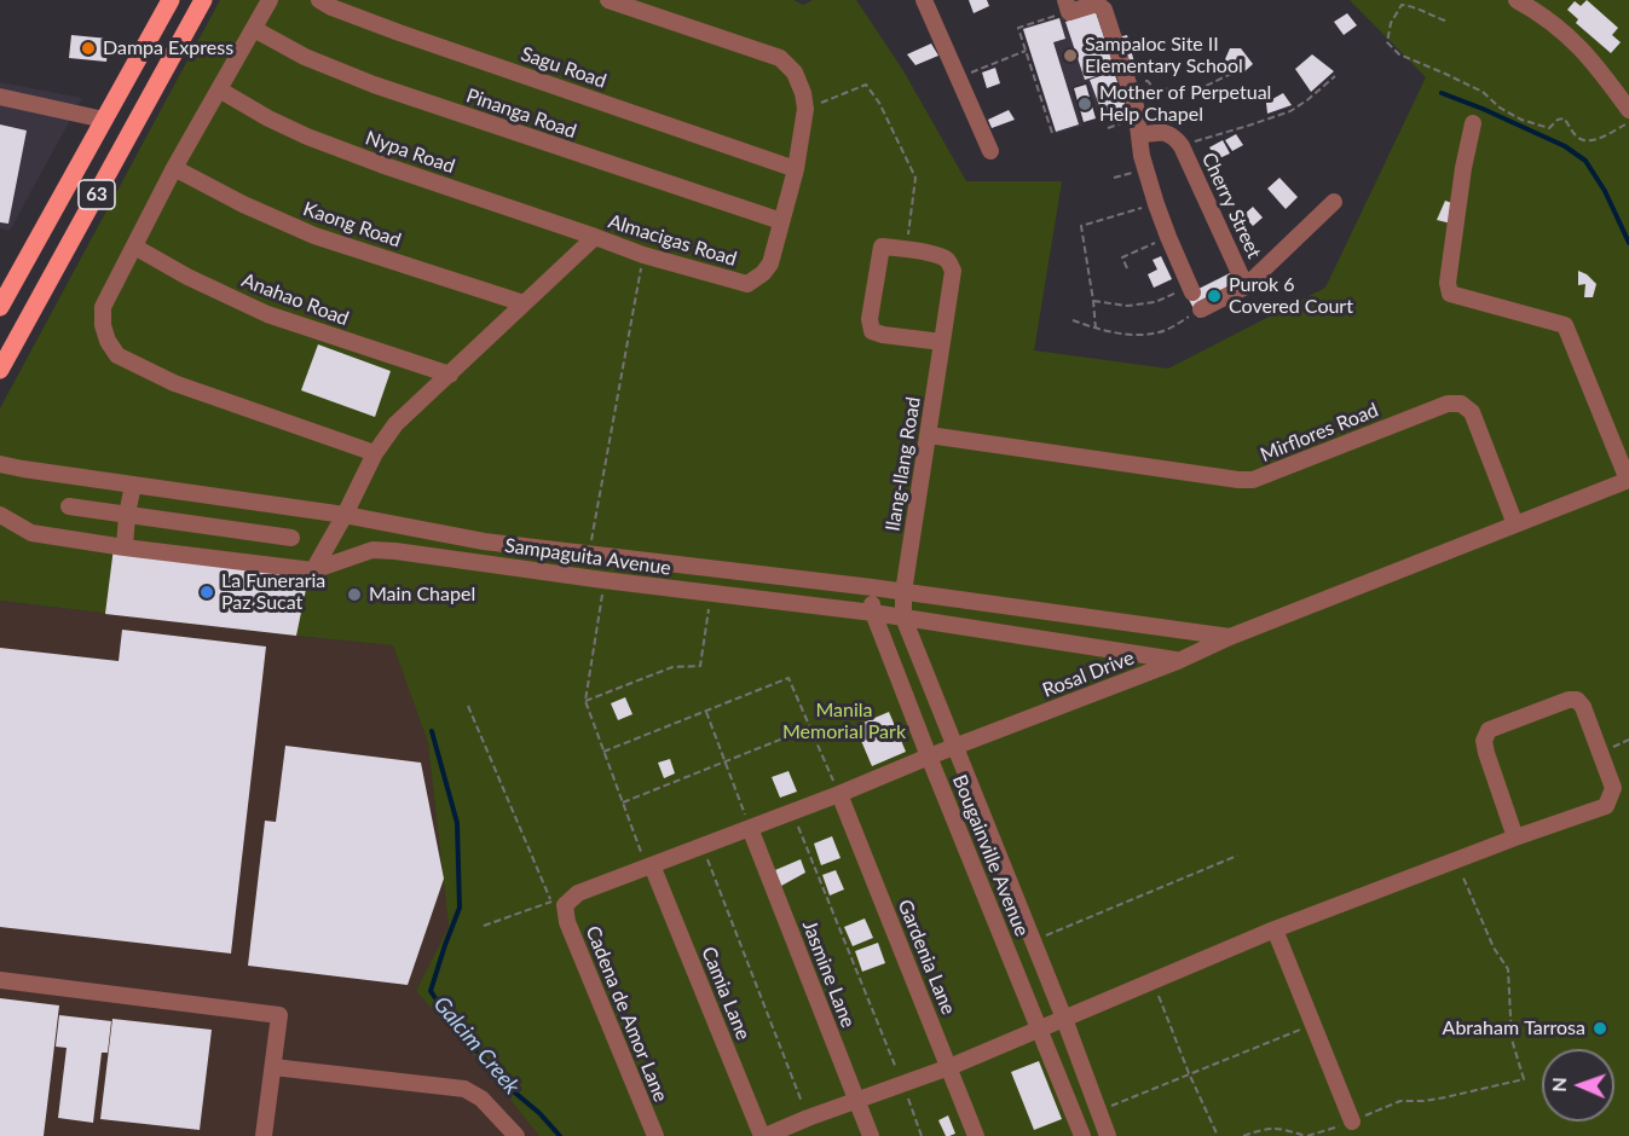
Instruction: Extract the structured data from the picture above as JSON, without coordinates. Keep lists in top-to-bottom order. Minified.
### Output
{"streets":{"main road":["63"],"street":["Sagu Road","Pinanga Road","Nypa Road","Cherry Street","Kaong Road","Almacigas Road","Anahao Road","Mirflores Road","Ilang-Ilang Road","Sampaguita Avenue","Rosal Drive","Bougainville Avenue","Gardenia Lane","Jasmine Lane","Camia Lane","Cadena de Amor Lane"]},"crossings":[["Sagu Road","Almacigas Road"],["Pinanga Road","Almacigas Road"],["Nypa Road","Almacigas Road"],["Kaong Road","Almacigas Road"],["Almacigas Road","Anahao Road"],["Almacigas Road","Sampaguita Avenue"],["Mirflores Road","Ilang-Ilang Road"],["Mirflores Road","Rosal Drive"],["Ilang-Ilang Road","Sampaguita Avenue"],["Ilang-Ilang Road","Bougainville Avenue"],["Sampaguita Avenue","Rosal Drive"],["Sampaguita Avenue","Bougainville Avenue"],["Rosal Drive","Bougainville Avenue"],["Rosal Drive","Gardenia Lane"],["Rosal Drive","Jasmine Lane"],["Rosal Drive","Camia Lane"],["Rosal Drive","Cadena de Amor Lane"]],"water":["Galcim Creek"],"parks":["Manila Memorial Park"],"places":["Dampa Express","Sampaloc Site II Elementary School","Mother of Perpetual Help Chapel","Purok 6 Covered Court","La Funeraria Paz Sucat","Main Chapel","Abraham Tarrosa"],"north":"left"}
